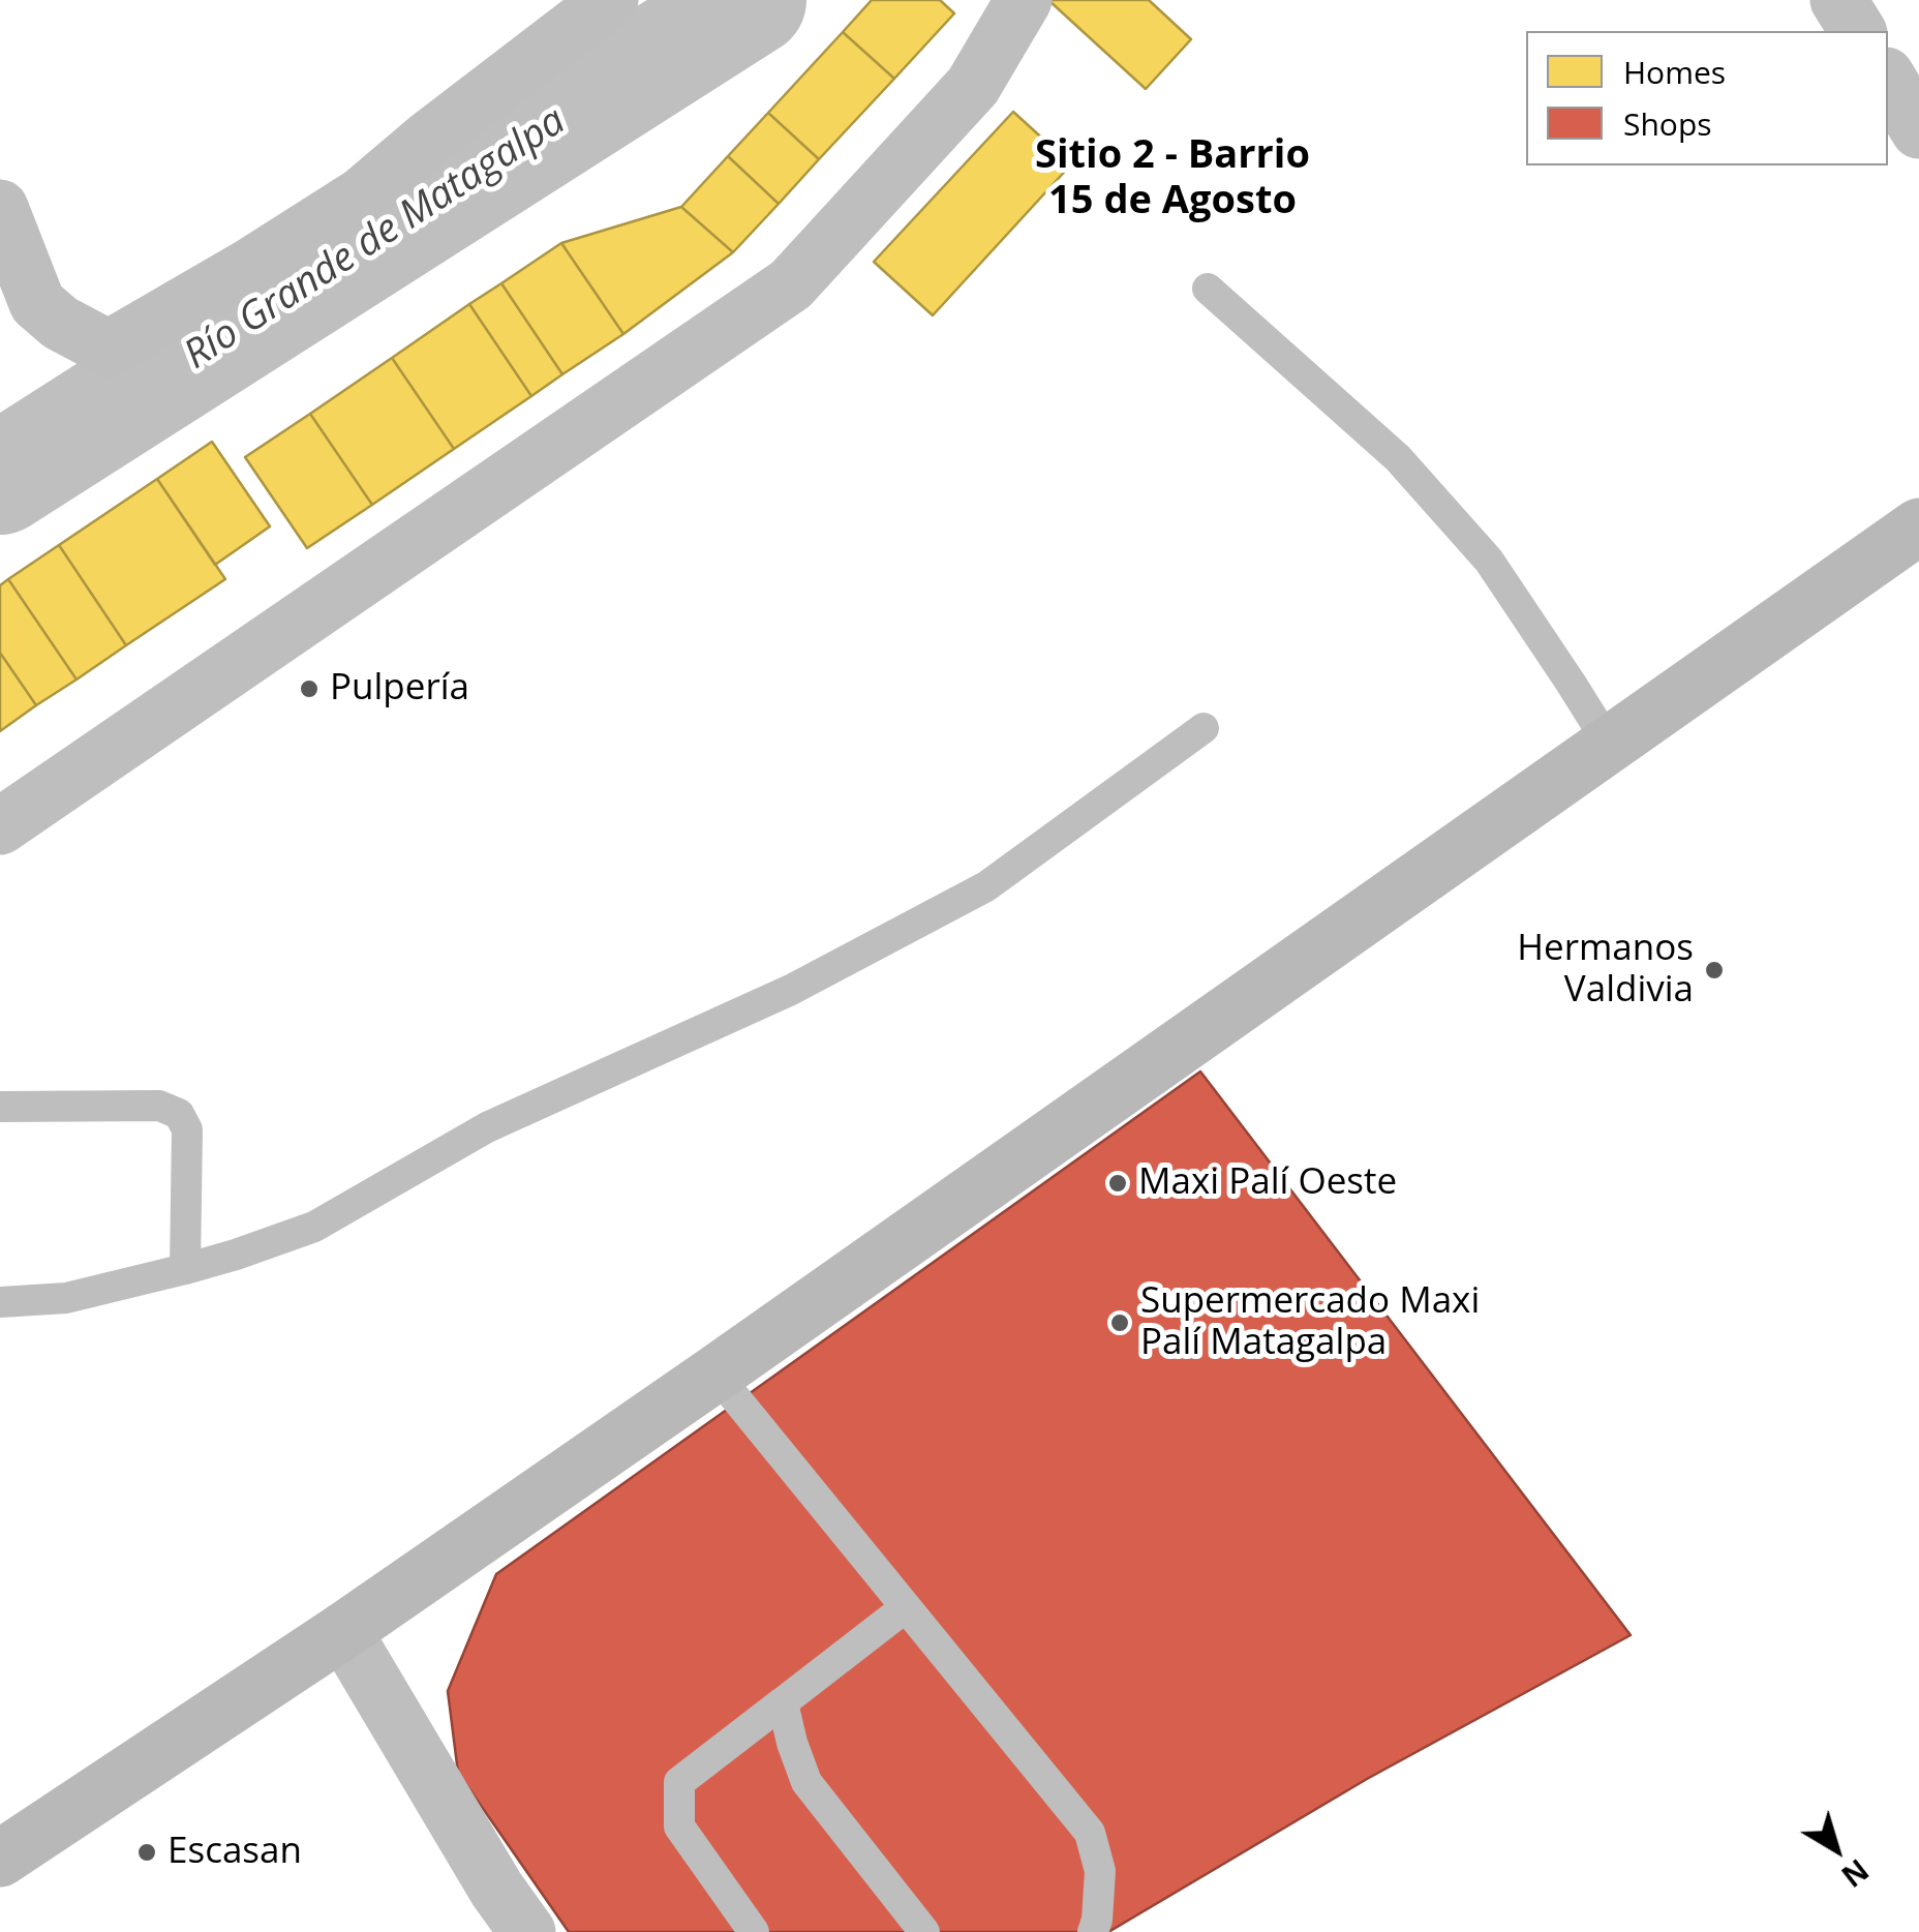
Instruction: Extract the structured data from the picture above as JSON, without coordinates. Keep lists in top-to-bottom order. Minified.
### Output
{"districts":["Sitio 2 - Barrio 15 de Agosto"],"water":["Río Grande de Matagalpa"],"places":["Pulpería","Hermanos Valdivia","Maxi Palí Oeste","Supermercado Maxi Palí Matagalpa","Escasan"],"legend":["Homes","Shops"],"north":"bottom right"}
